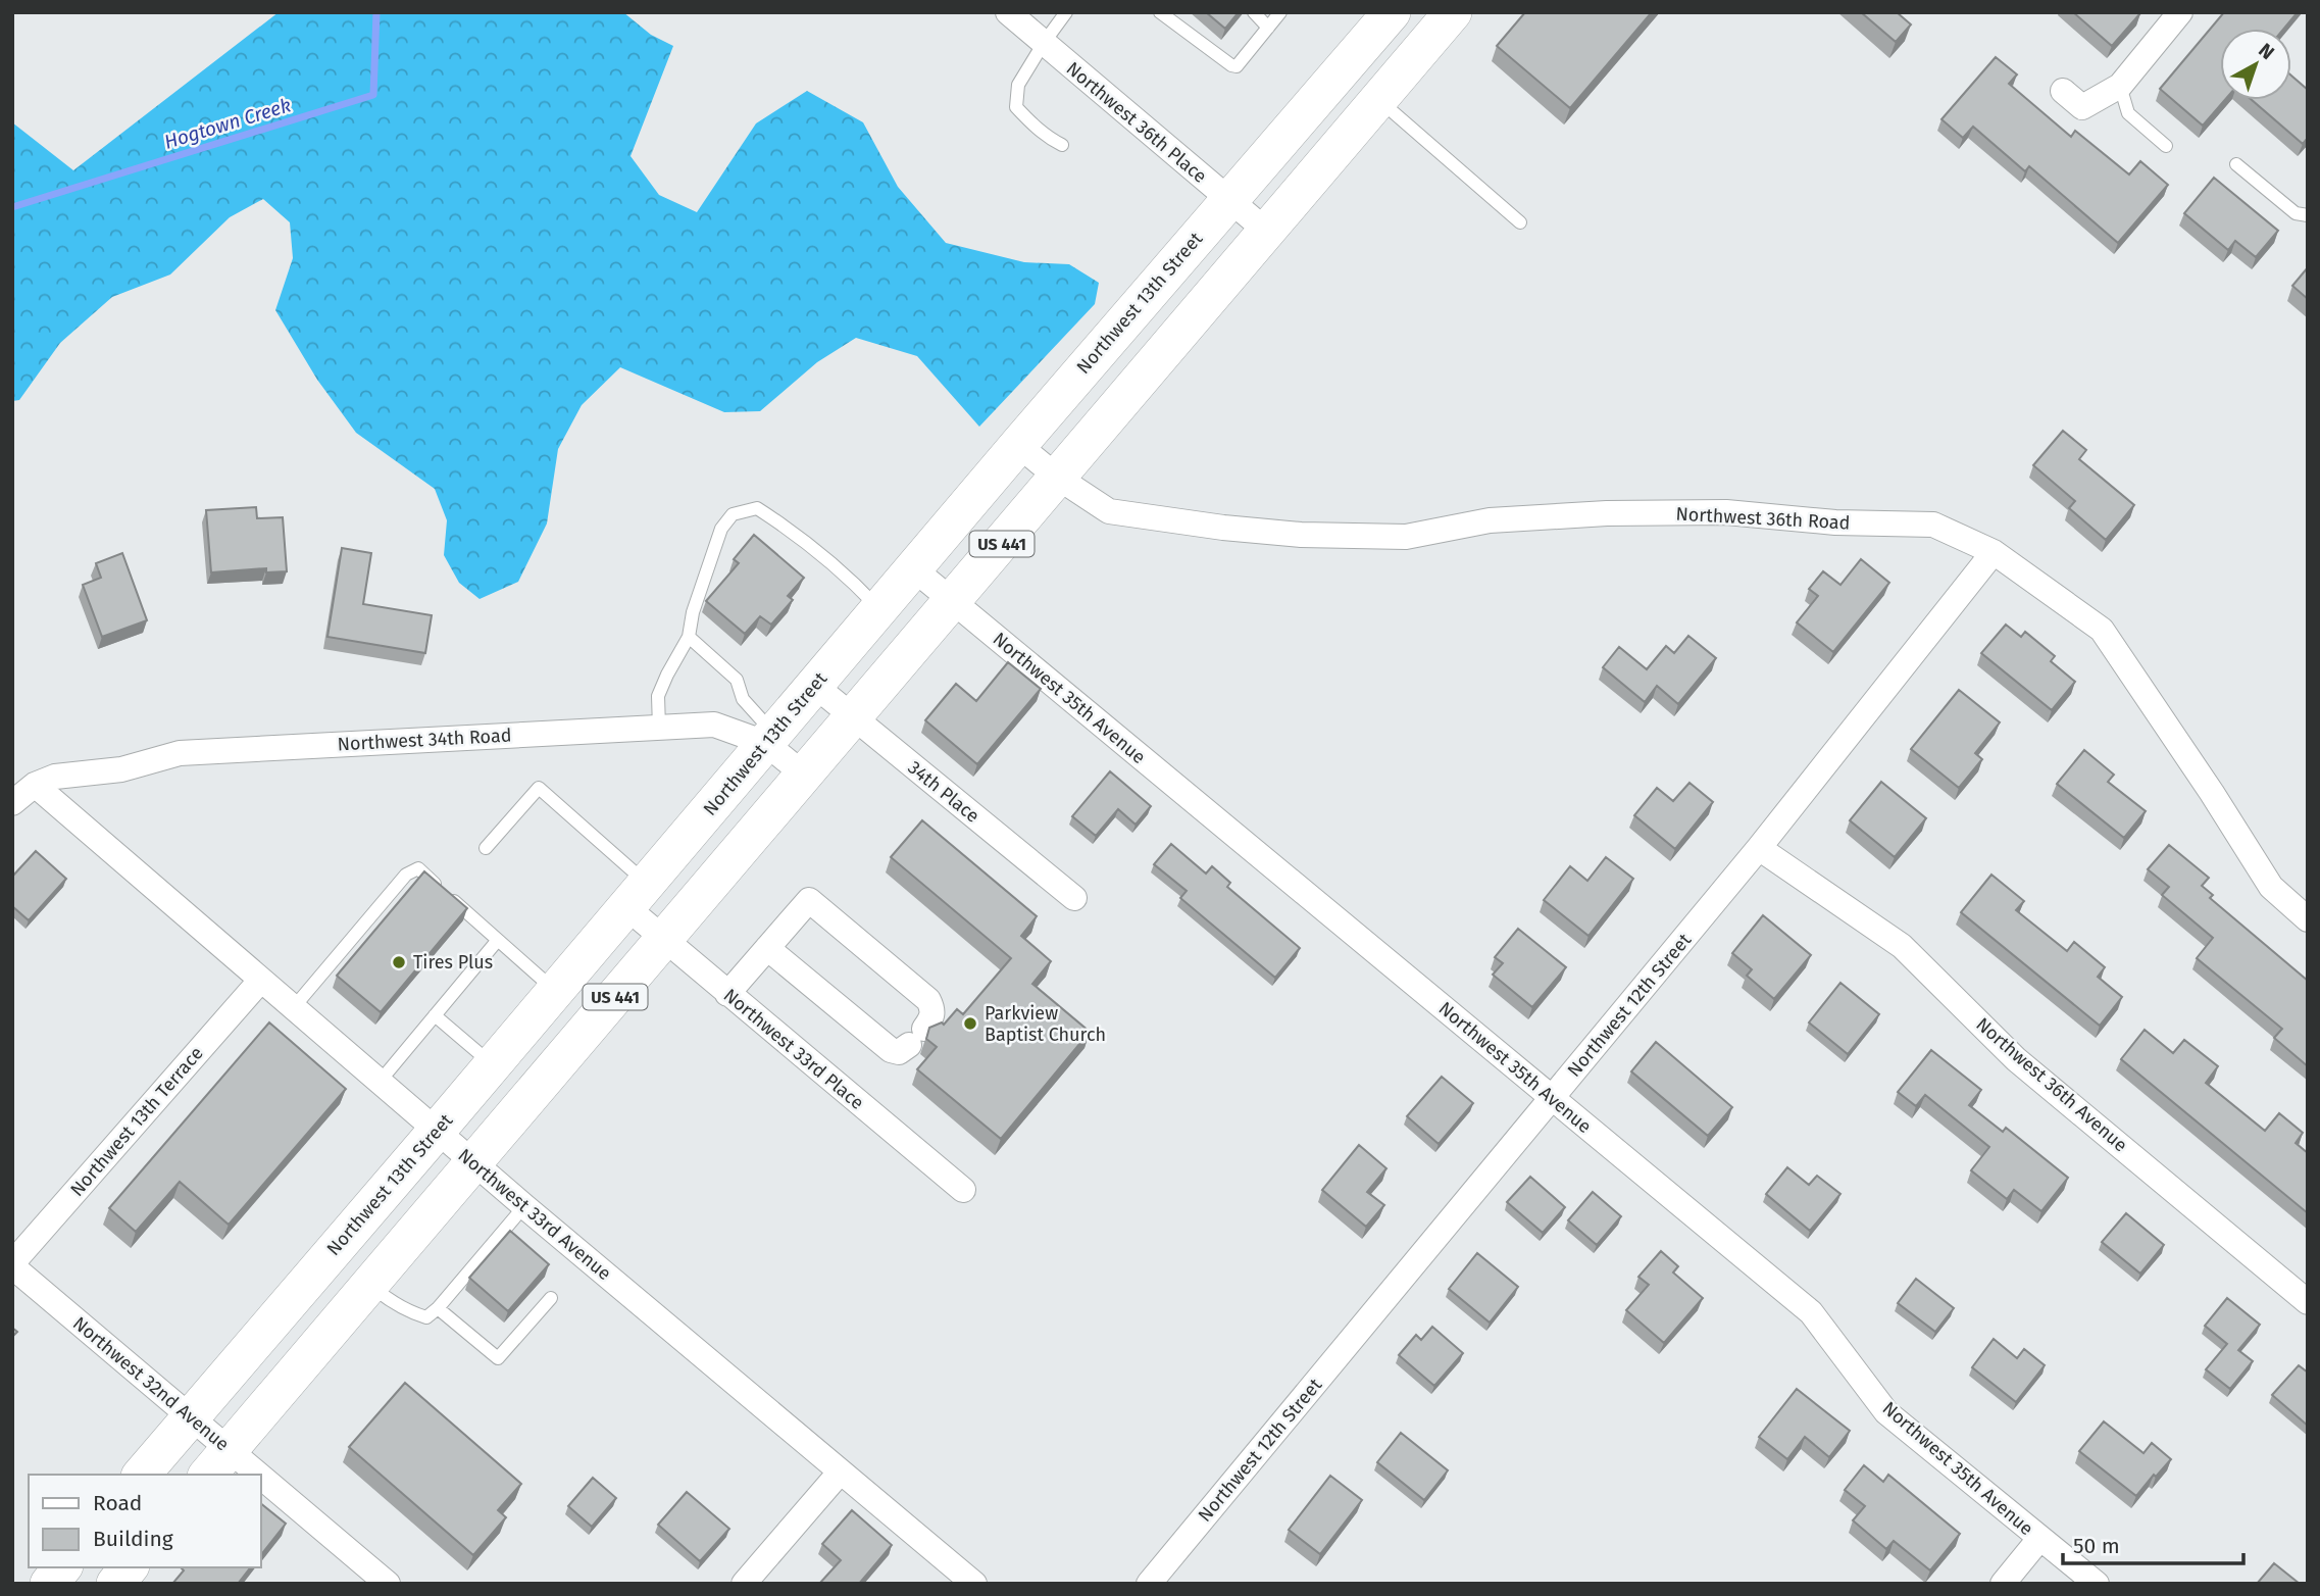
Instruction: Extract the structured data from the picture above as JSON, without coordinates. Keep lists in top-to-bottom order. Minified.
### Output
{"streets":{"main road":["Northwest 13th Street","US 441"],"street":["Northwest 36th Place","Northwest 36th Road","Northwest 35th Avenue","Northwest 34th Road","34th Place","Northwest 12th Street","Northwest 33rd Place","Northwest 36th Avenue","Northwest 13th Terrace","Northwest 33rd Avenue","Northwest 32nd Avenue"]},"crossings":[["Northwest 36th Place","Northwest 13th Street"],["Northwest 36th Place","US 441"],["Northwest 13th Street","Northwest 36th Road"],["Northwest 13th Street","Northwest 35th Avenue"],["Northwest 13th Street","Northwest 34th Road"],["Northwest 13th Street","34th Place"],["Northwest 13th Street","Northwest 33rd Place"],["Northwest 13th Street","Northwest 33rd Avenue"],["Northwest 13th Street","Northwest 32nd Avenue"],["Northwest 36th Road","US 441"],["Northwest 36th Road","Northwest 12th Street"],["US 441","Northwest 35th Avenue"],["US 441","Northwest 34th Road"],["US 441","34th Place"],["US 441","Northwest 33rd Place"],["US 441","Northwest 33rd Avenue"],["US 441","Northwest 32nd Avenue"],["Northwest 35th Avenue","Northwest 12th Street"],["Northwest 34th Road","Northwest 33rd Avenue"],["Northwest 12th Street","Northwest 36th Avenue"],["Northwest 13th Terrace","Northwest 33rd Avenue"],["Northwest 13th Terrace","Northwest 32nd Avenue"]],"water":["Hogtown Creek"],"places":["Tires Plus","Parkview Baptist Church"],"legend":["Road","Building"],"scale_bar":"50 m","north":"top right"}
